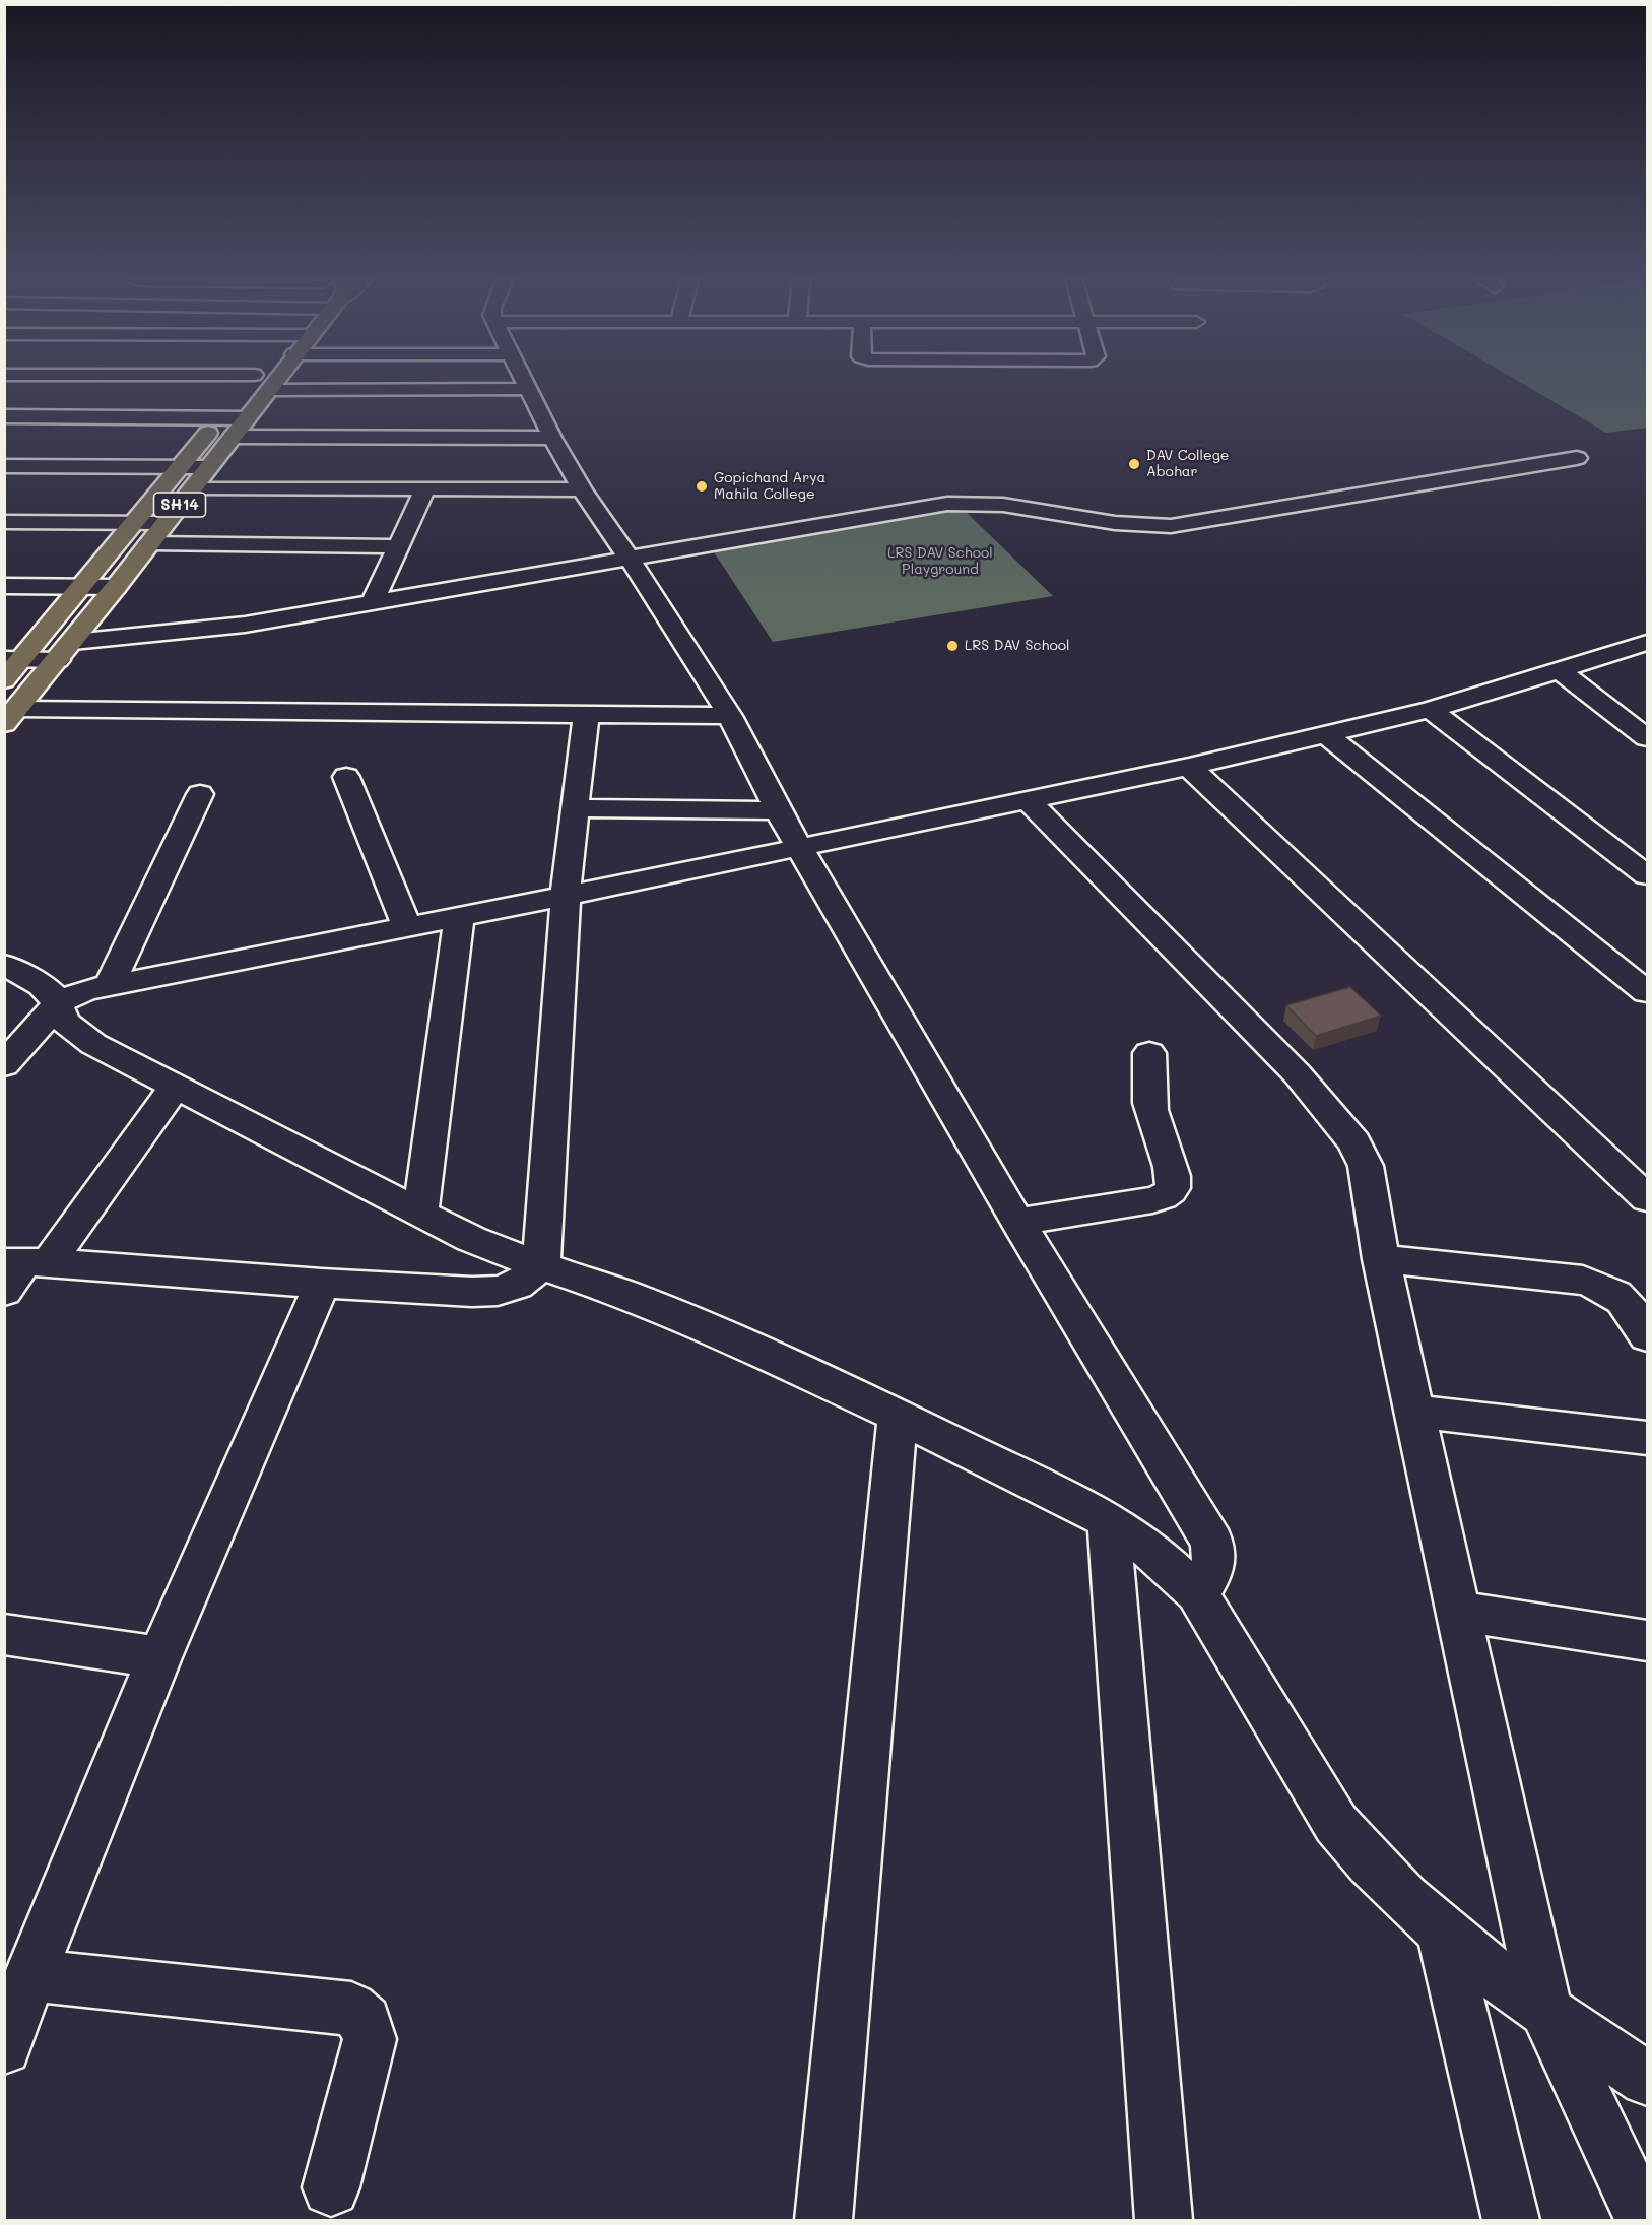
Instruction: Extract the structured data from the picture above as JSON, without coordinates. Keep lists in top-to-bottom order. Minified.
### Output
{"streets":{"main road":["SH14"]},"parks":["LRS DAV School Playground"],"places":["DAV College Abohar","Gopichand Arya Mahila College","LRS DAV School"]}
